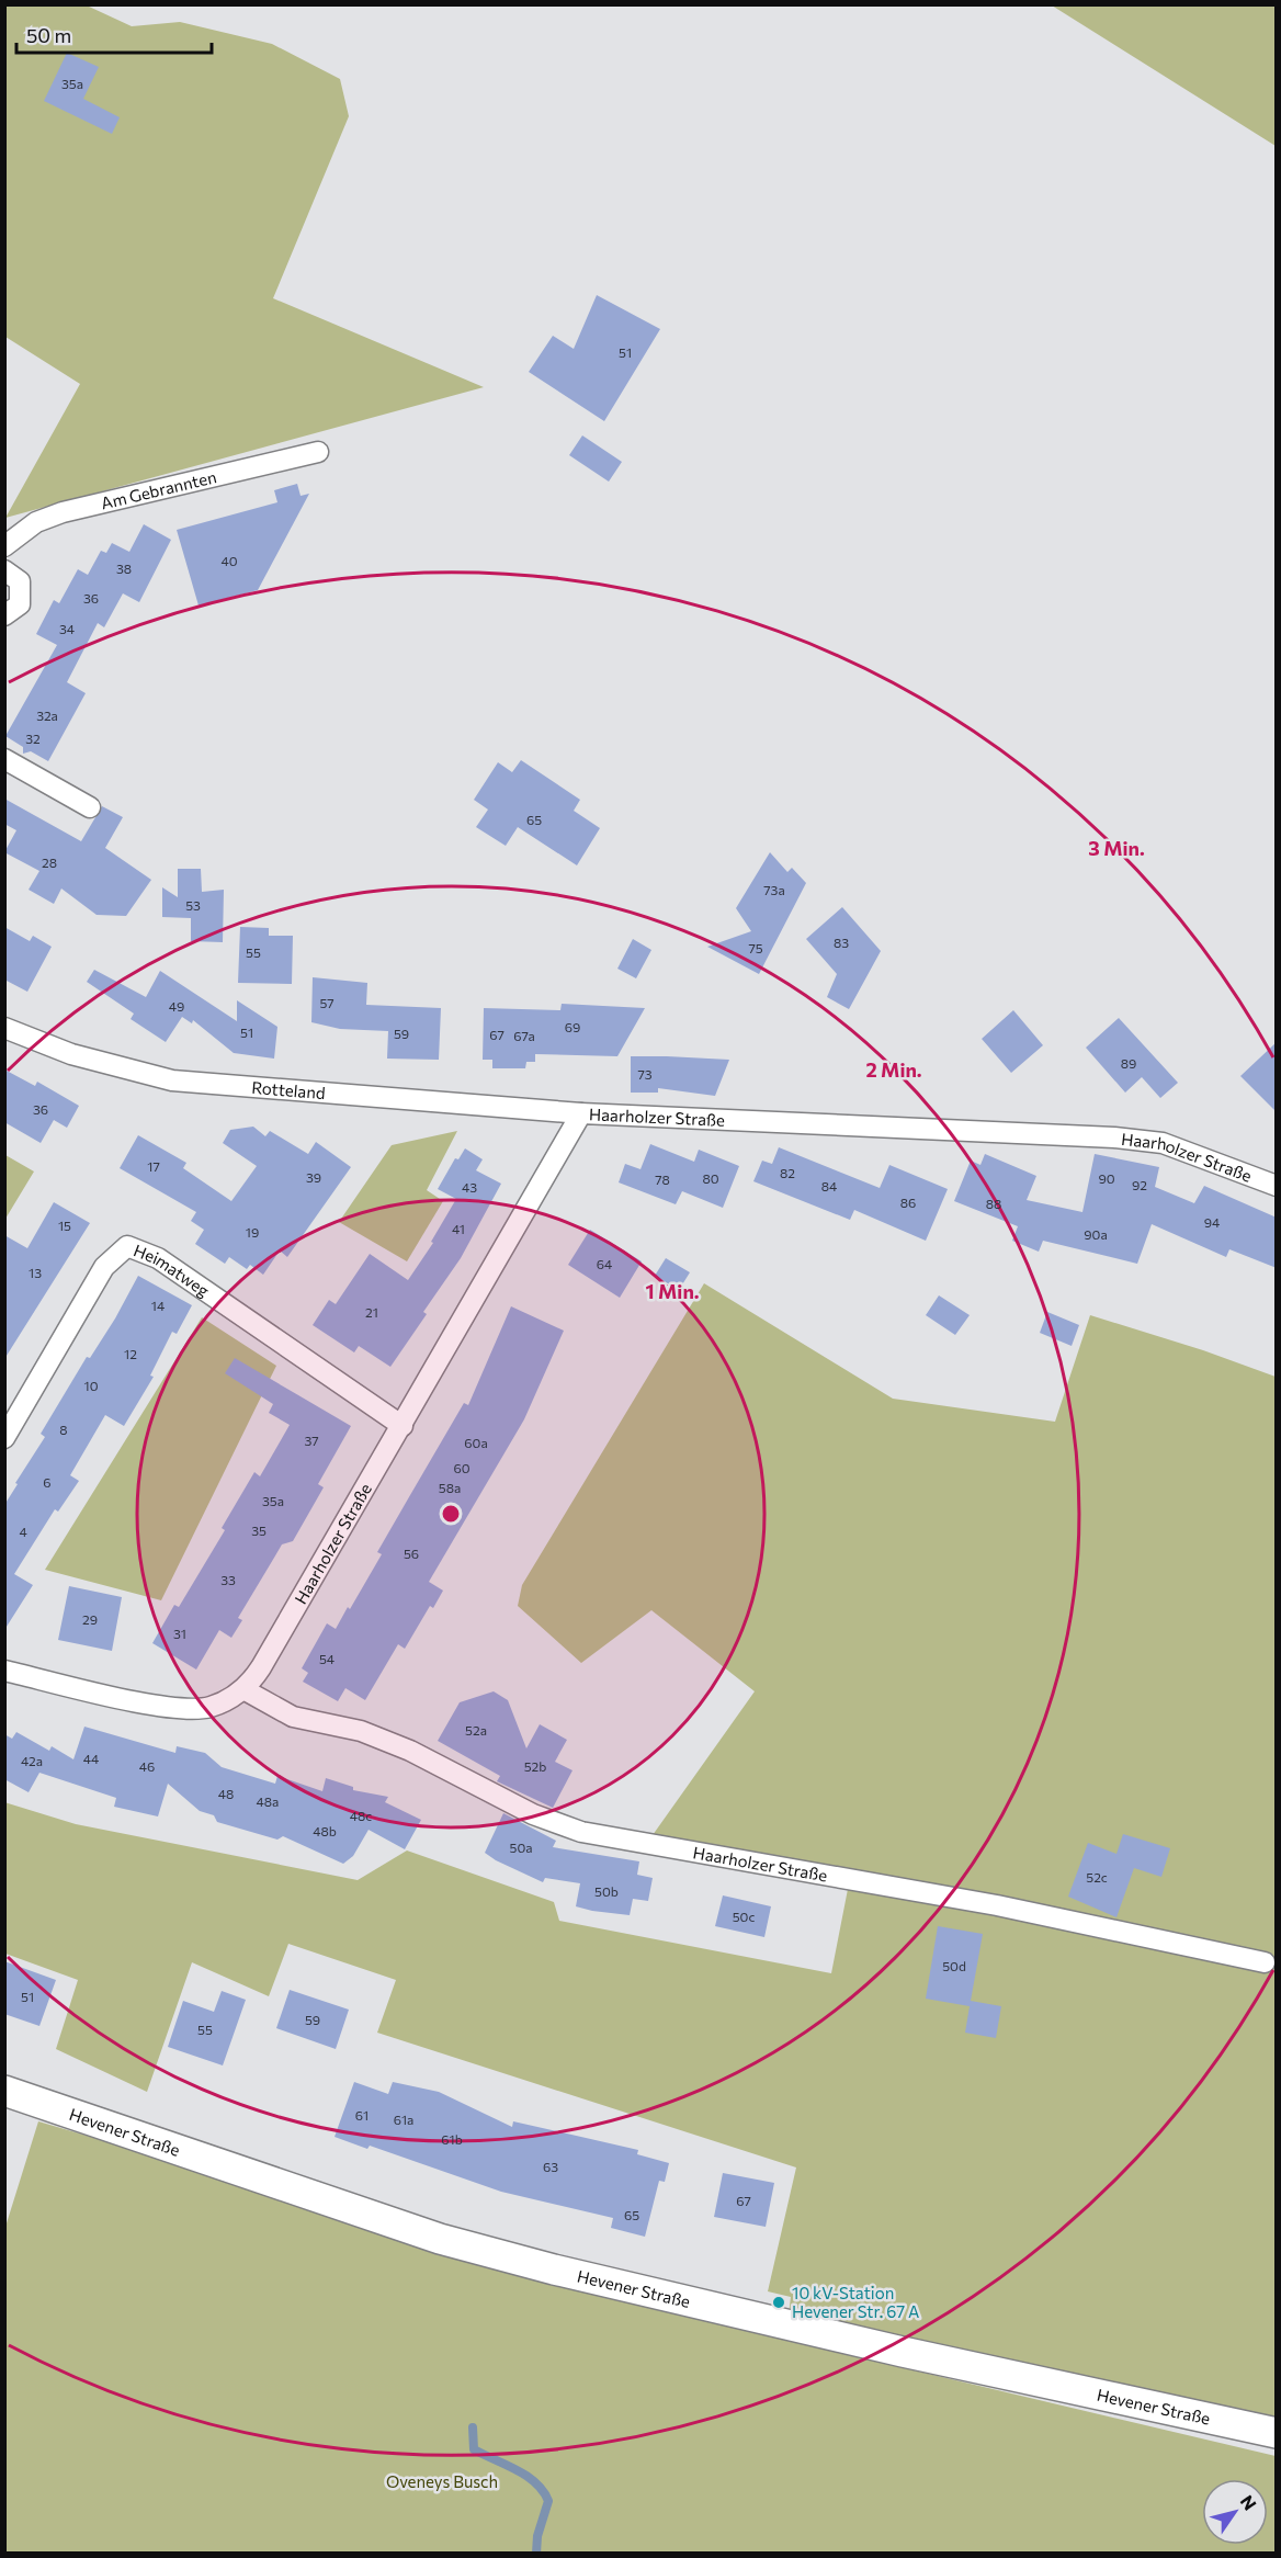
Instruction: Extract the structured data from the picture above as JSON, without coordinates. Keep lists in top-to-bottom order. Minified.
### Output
{"streets":{"street":["Am Gebrannten","Rotteland","Haarholzer Straße","Heimatweg","Hevener Straße"]},"crossings":[["Rotteland","Haarholzer Straße"],["Haarholzer Straße","Heimatweg"]],"parks":["Oveneys Busch"],"places":["10 kV-Station Hevener Str. 67 A"],"house_numbers":["35a","51","40","38","36","34","32a","32","65","28","73a","53","83","75","55","57","49","69","51","59","67","67a","89","73","36","17","82","39","80","90","78","92","84","43","86","88","94","15","41","19","90a","64","13","14","21","12","10","8","37","60a","60","6","58a","35a","35","4","56","33","29","31","54","52a","44","42a","46","52b","48","48a","48c","48b","50a","52c","50b","50c","50d","51","59","55","61","61a","61b","63","67","65"],"scale_bar":"50 m","north":"top right","rings":["3 Min.","2 Min.","1 Min."]}
